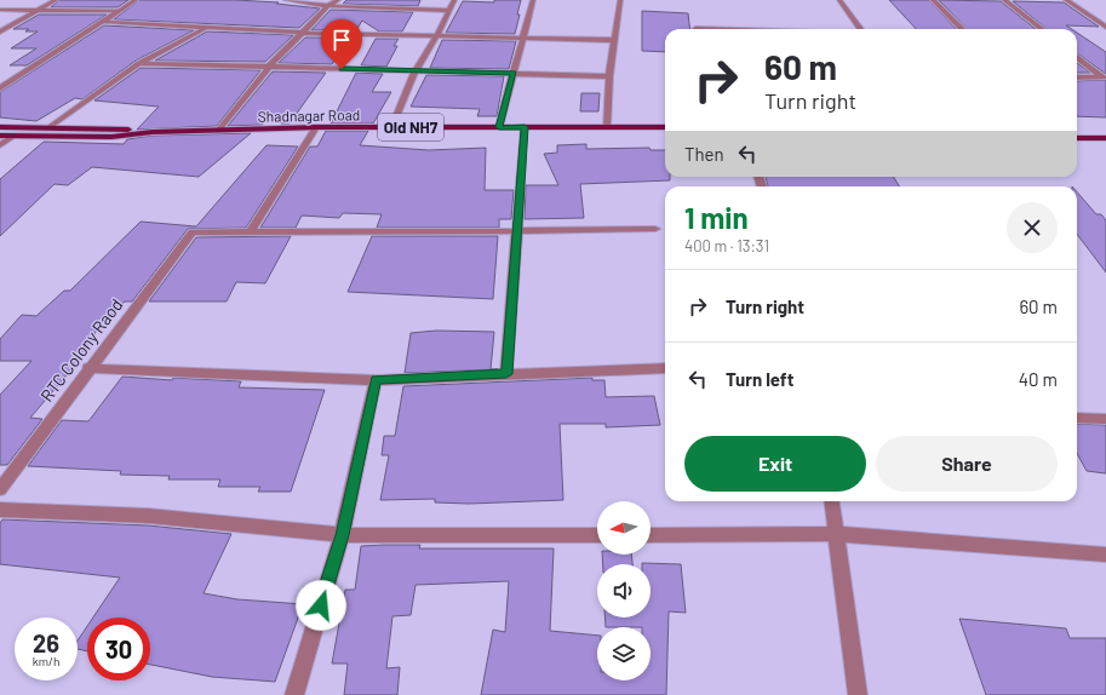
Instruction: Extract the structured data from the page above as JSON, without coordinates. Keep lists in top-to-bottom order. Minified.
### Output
{"streets":{"main road":["Shadnagar Road","Old NH7"],"street":["RTC Colony Raod"]},"north":"left","page":{"turn":["60 m","Turn right"],"then":"Then","heading":["1 min","400 m · 13:31"],"list":[{"name":"Turn right","value":"60 m"},{"name":"Turn left","value":"40 m"}],"buttons":["Exit","Share"],"speed":"26 km/h","limit":"30"}}
